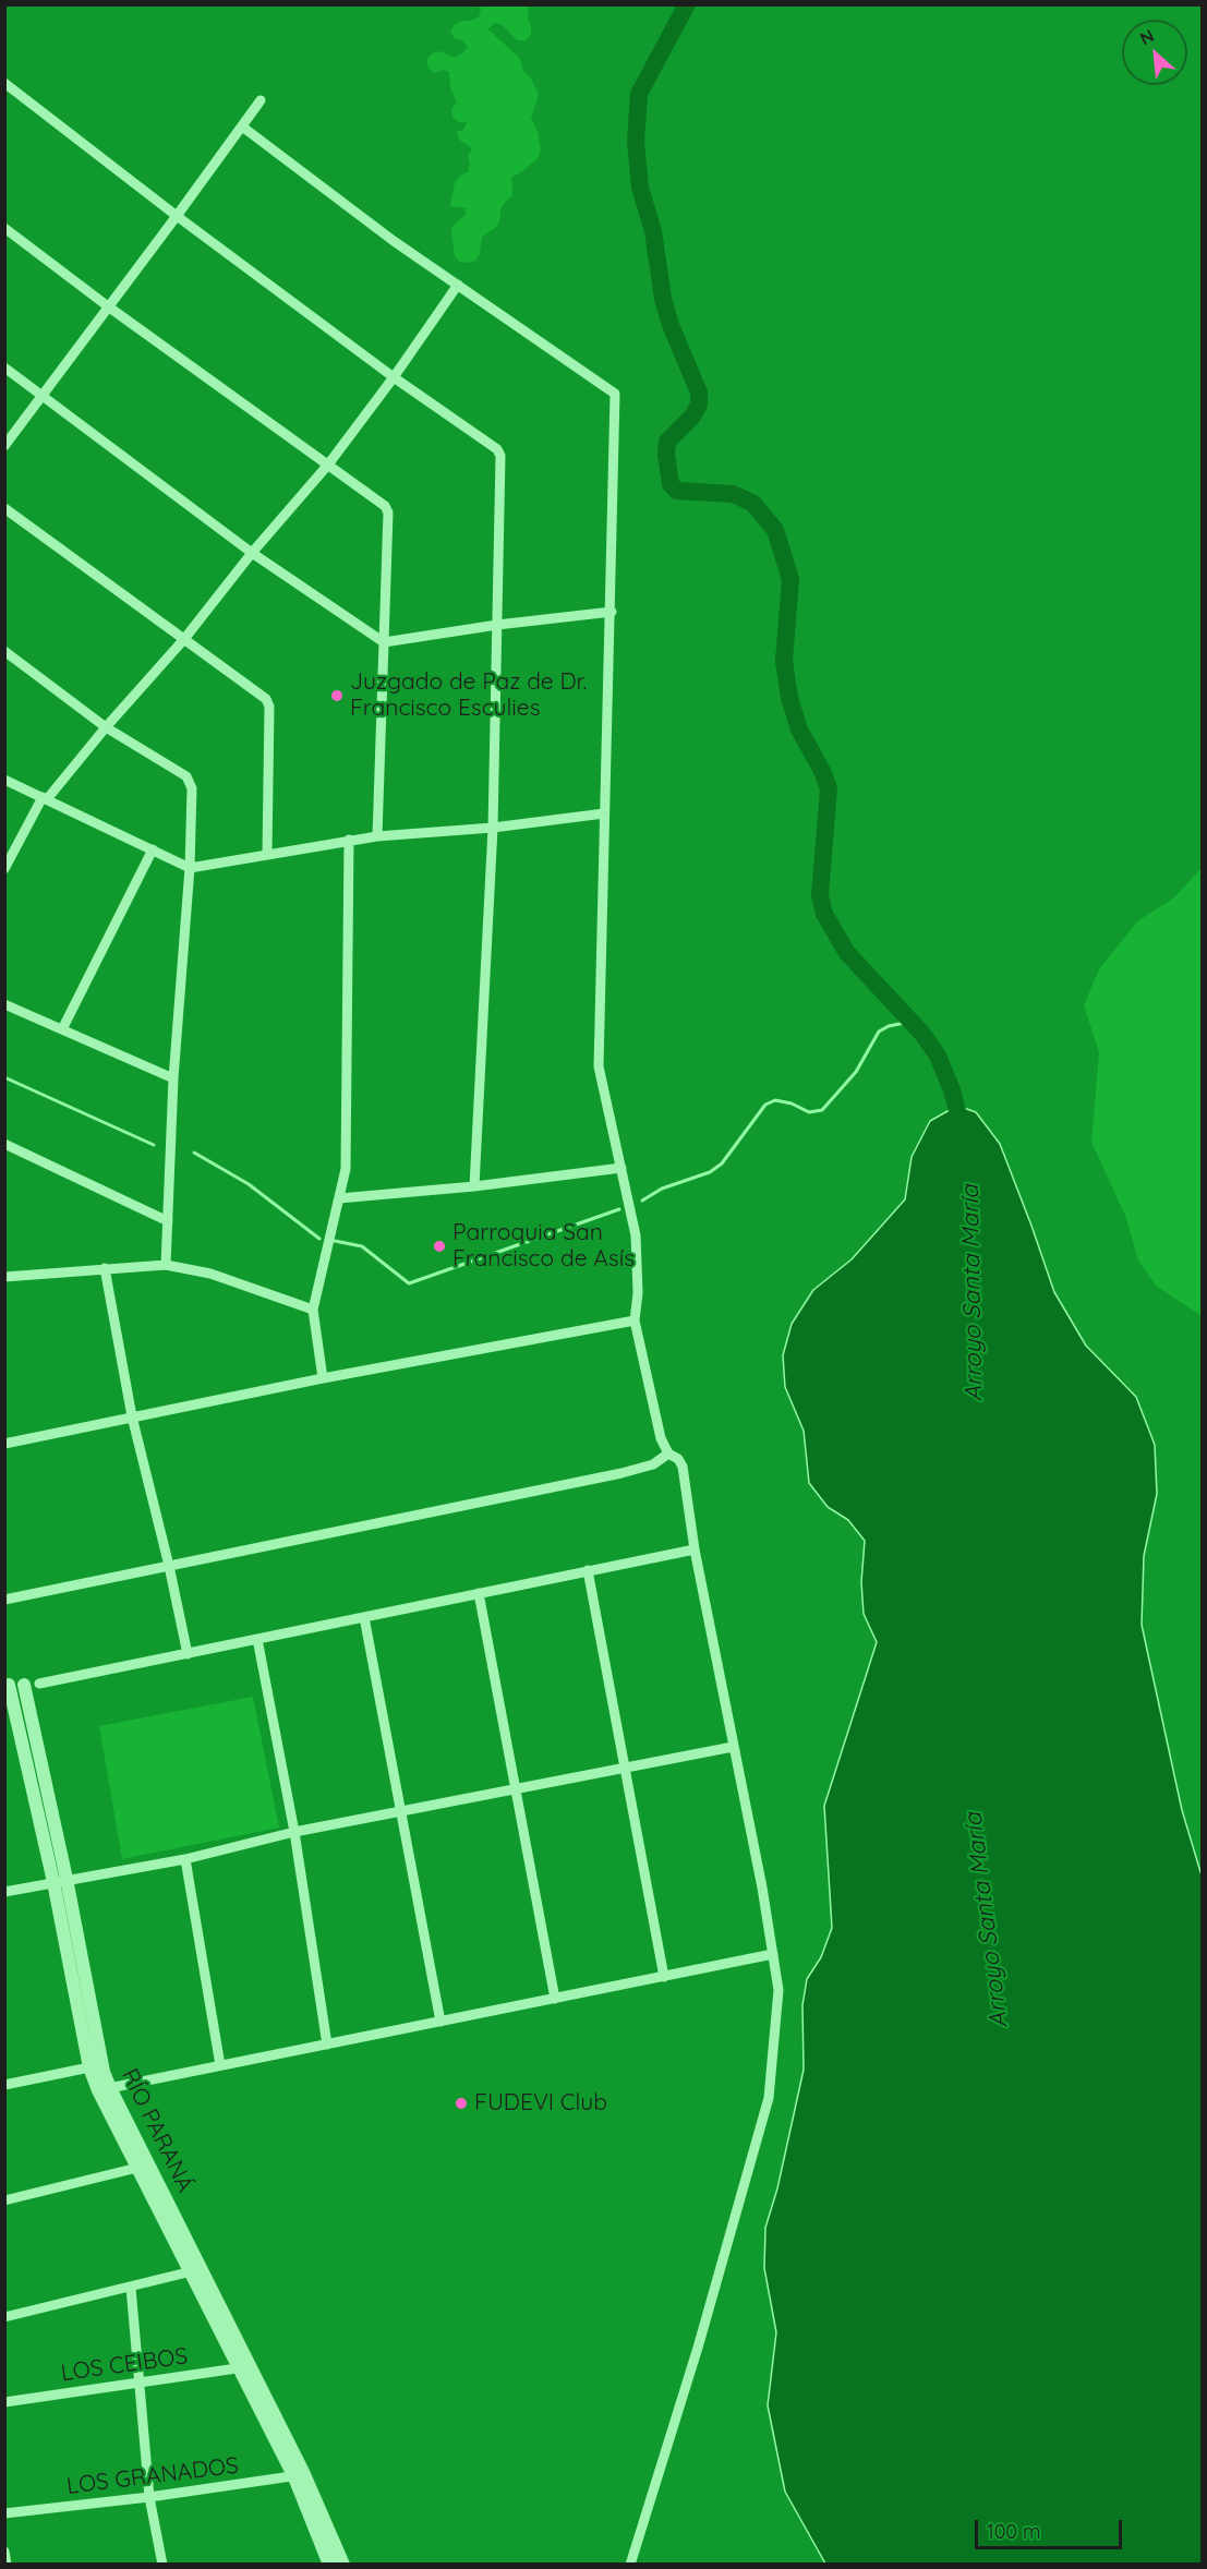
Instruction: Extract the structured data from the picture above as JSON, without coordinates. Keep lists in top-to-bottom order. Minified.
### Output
{"streets":{"street":["RÍO PARANÁ","LOS CEIBOS","LOS GRANADOS"]},"crossings":[["RÍO PARANÁ","LOS CEIBOS"],["RÍO PARANÁ","LOS GRANADOS"]],"water":["Arroyo Santa María"],"places":["Juzgado de Paz de Dr. Francisco Esculies","Parroquia San Francisco de Asís","FUDEVI Club"],"scale_bar":"100 m","north":"top left"}
